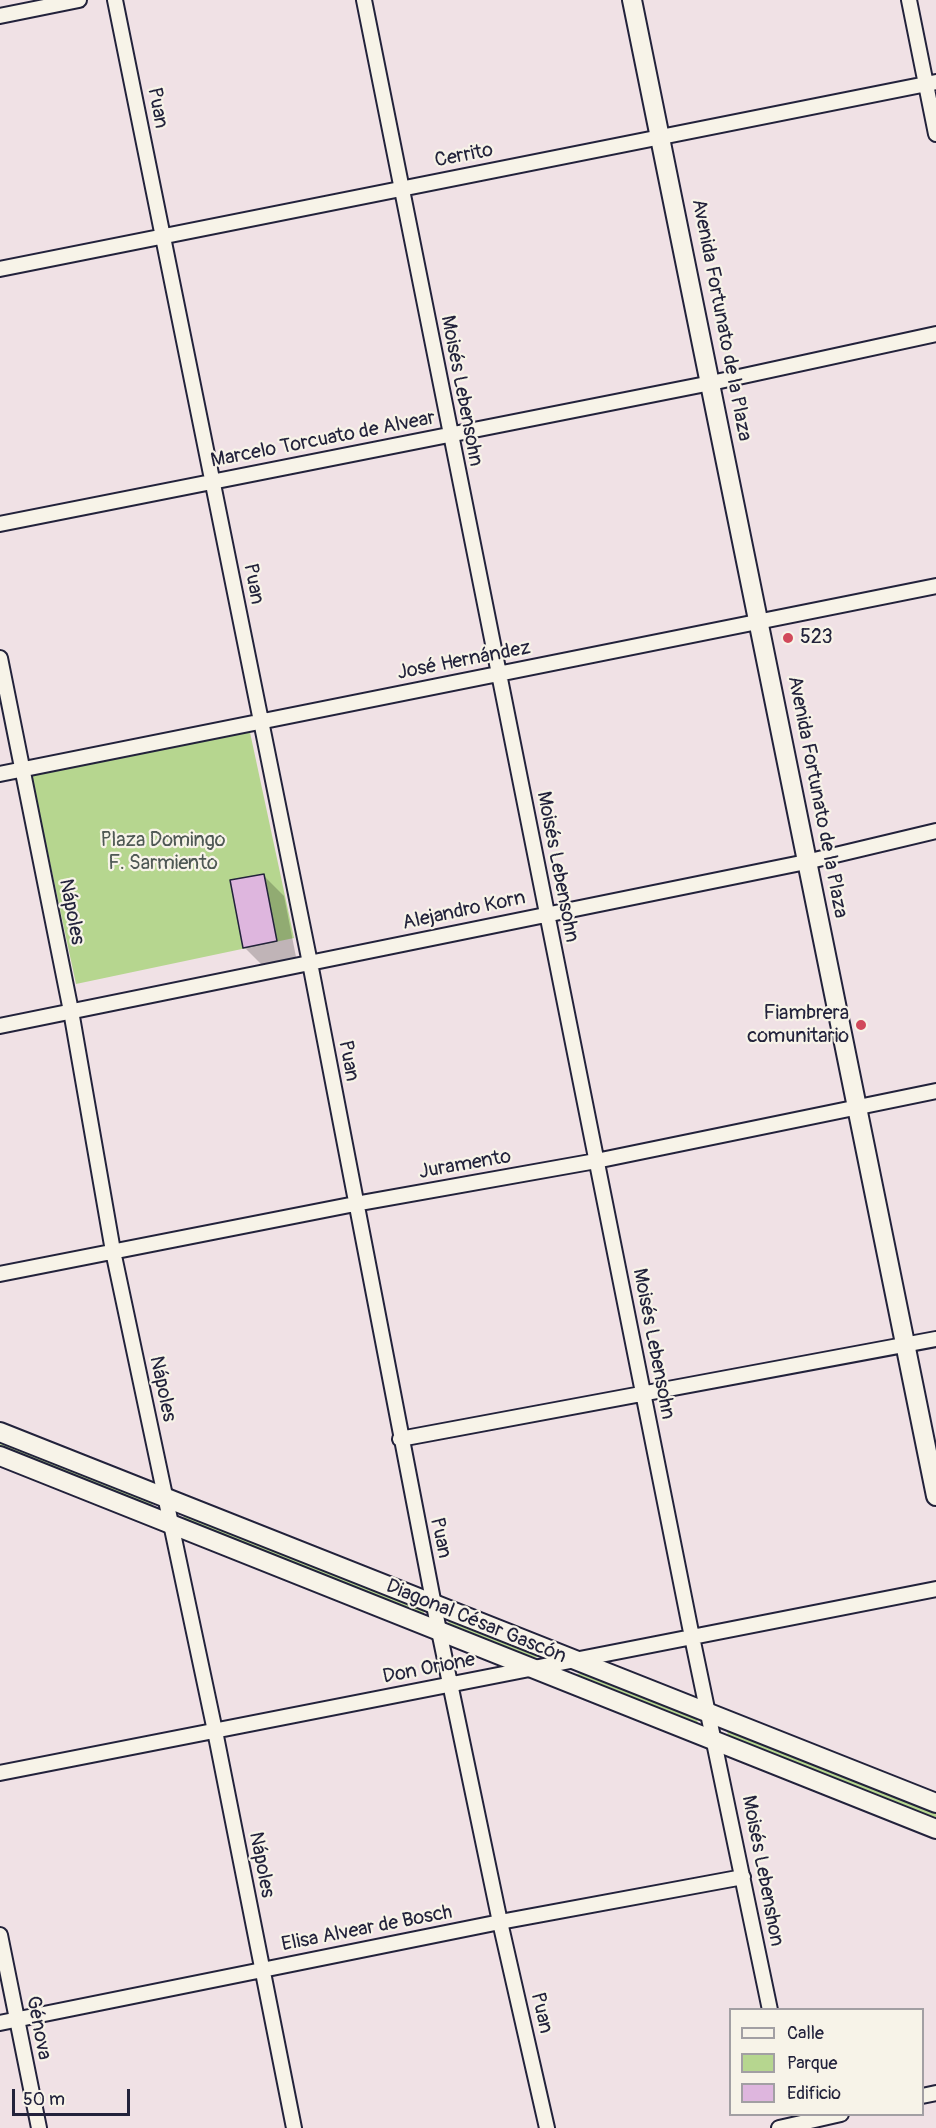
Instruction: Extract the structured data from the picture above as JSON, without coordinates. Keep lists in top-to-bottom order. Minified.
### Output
{"streets":{"street":["Puan","Cerrito","Avenida Fortunato de la Plaza","Moisés Lebensohn","Marcelo Torcuato de Alvear","José Hernández","Alejandro Korn","Nápoles","Juramento","Diagonal César Gascón","Don Orione","Moisés Lebenshon","Elisa Alvear de Bosch","Génova"]},"crossings":[["Puan","Cerrito"],["Puan","Marcelo Torcuato de Alvear"],["Puan","José Hernández"],["Puan","Alejandro Korn"],["Puan","Juramento"],["Puan","Diagonal César Gascón"],["Puan","Don Orione"],["Puan","Elisa Alvear de Bosch"],["Cerrito","Avenida Fortunato de la Plaza"],["Cerrito","Moisés Lebensohn"],["Avenida Fortunato de la Plaza","Marcelo Torcuato de Alvear"],["Avenida Fortunato de la Plaza","José Hernández"],["Avenida Fortunato de la Plaza","Alejandro Korn"],["Avenida Fortunato de la Plaza","Juramento"],["Moisés Lebensohn","Marcelo Torcuato de Alvear"],["Moisés Lebensohn","José Hernández"],["Moisés Lebensohn","Alejandro Korn"],["Moisés Lebensohn","Juramento"],["Moisés Lebensohn","Diagonal César Gascón"],["Moisés Lebensohn","Don Orione"],["Moisés Lebensohn","Moisés Lebenshon"],["José Hernández","Nápoles"],["Alejandro Korn","Nápoles"],["Nápoles","Juramento"],["Nápoles","Diagonal César Gascón"],["Nápoles","Don Orione"],["Nápoles","Elisa Alvear de Bosch"],["Diagonal César Gascón","Don Orione"],["Diagonal César Gascón","Moisés Lebenshon"],["Moisés Lebenshon","Elisa Alvear de Bosch"],["Elisa Alvear de Bosch","Génova"]],"parks":["Plaza Domingo F. Sarmiento"],"places":["523","Fiambrera comunitario"],"legend":["Calle","Parque","Edificio"],"scale_bar":"50 m"}
